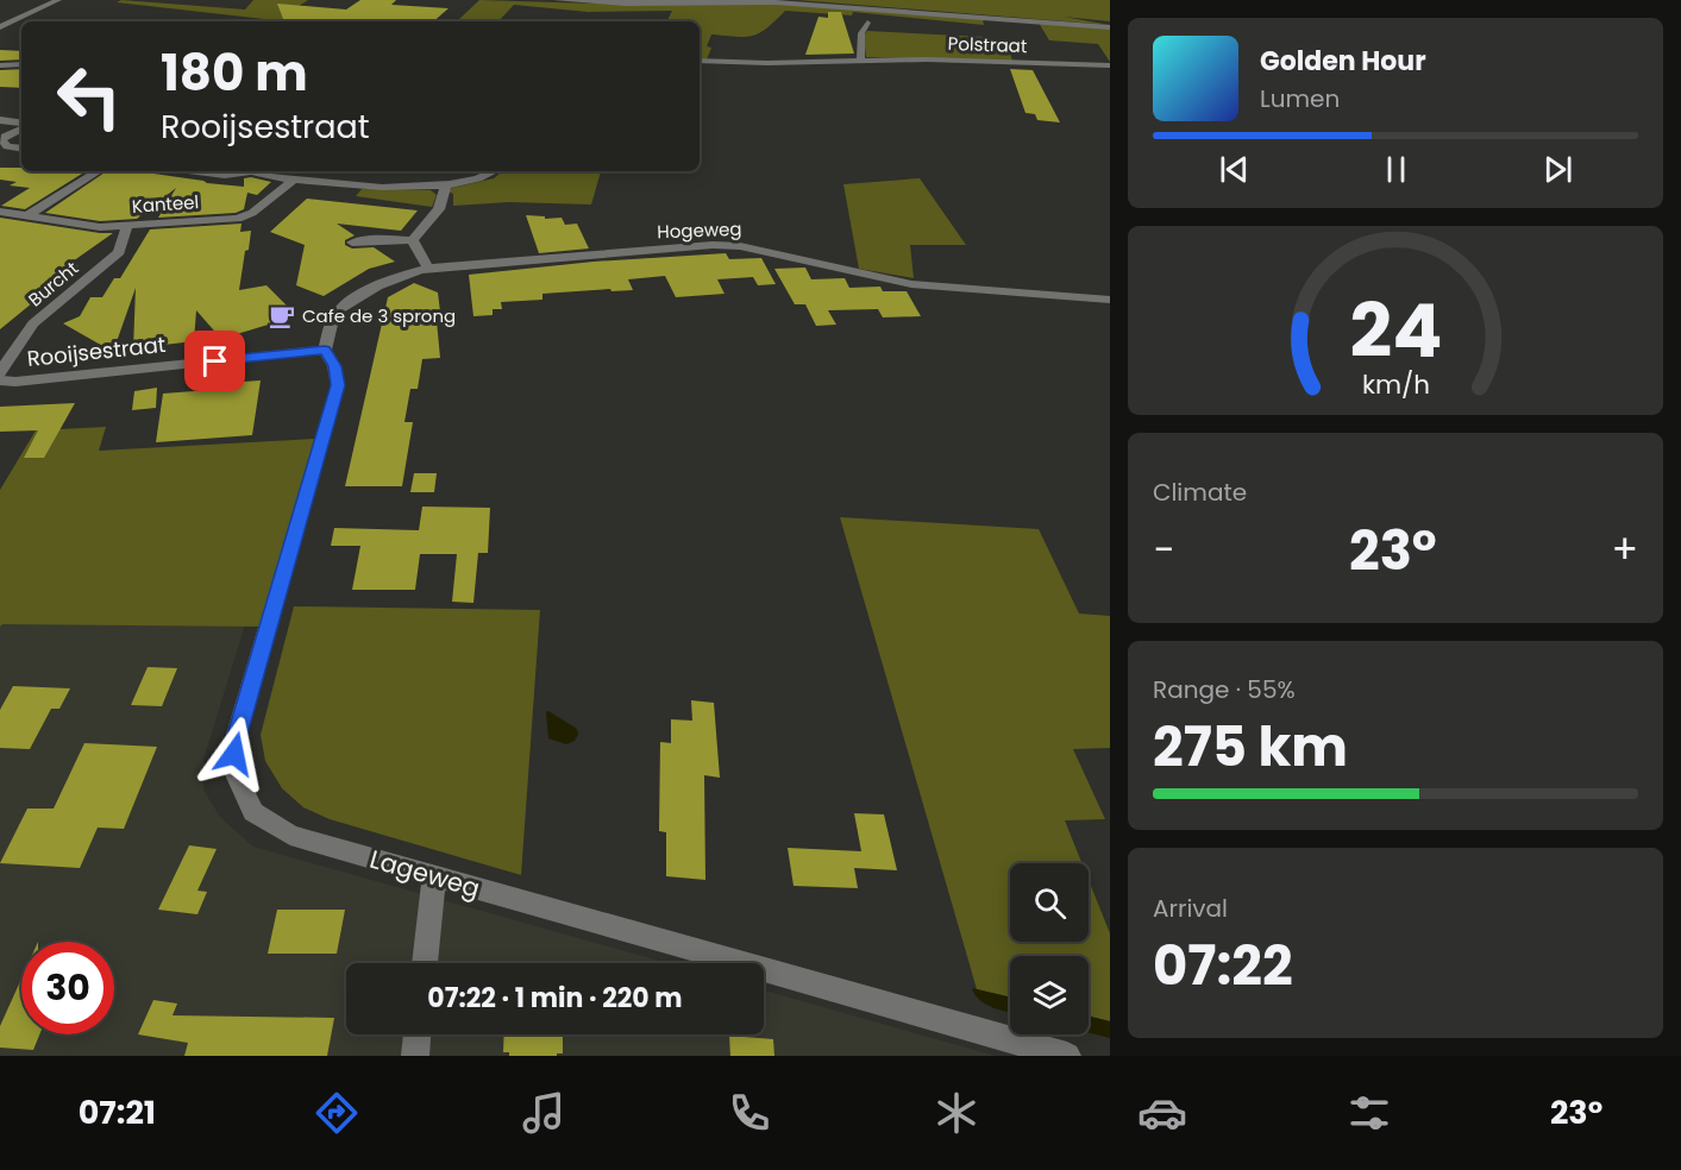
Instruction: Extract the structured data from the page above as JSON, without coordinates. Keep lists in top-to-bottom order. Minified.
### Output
{"streets":{"street":["Polstraat","Kanteel","Hogeweg","Burcht","Rooijsestraat","Lageweg"]},"crossings":[["Kanteel","Burcht"],["Hogeweg","Rooijsestraat"],["Hogeweg","Lageweg"],["Rooijsestraat","Lageweg"]],"places":{"cafe":["Cafe de 3 sprong"]},"page":{"turn":["180 m","Rooijsestraat"],"song":["Golden Hour","Lumen"],"tile":["Climate",["Range · 55%","275 km"],["Arrival","07:22"]],"heat":["−","23°","+"],"limit":"30","trip":"07:22 · 1 min · 220 m","tabs":["07:21","23°"],"gauge":["24","km/h"]}}
